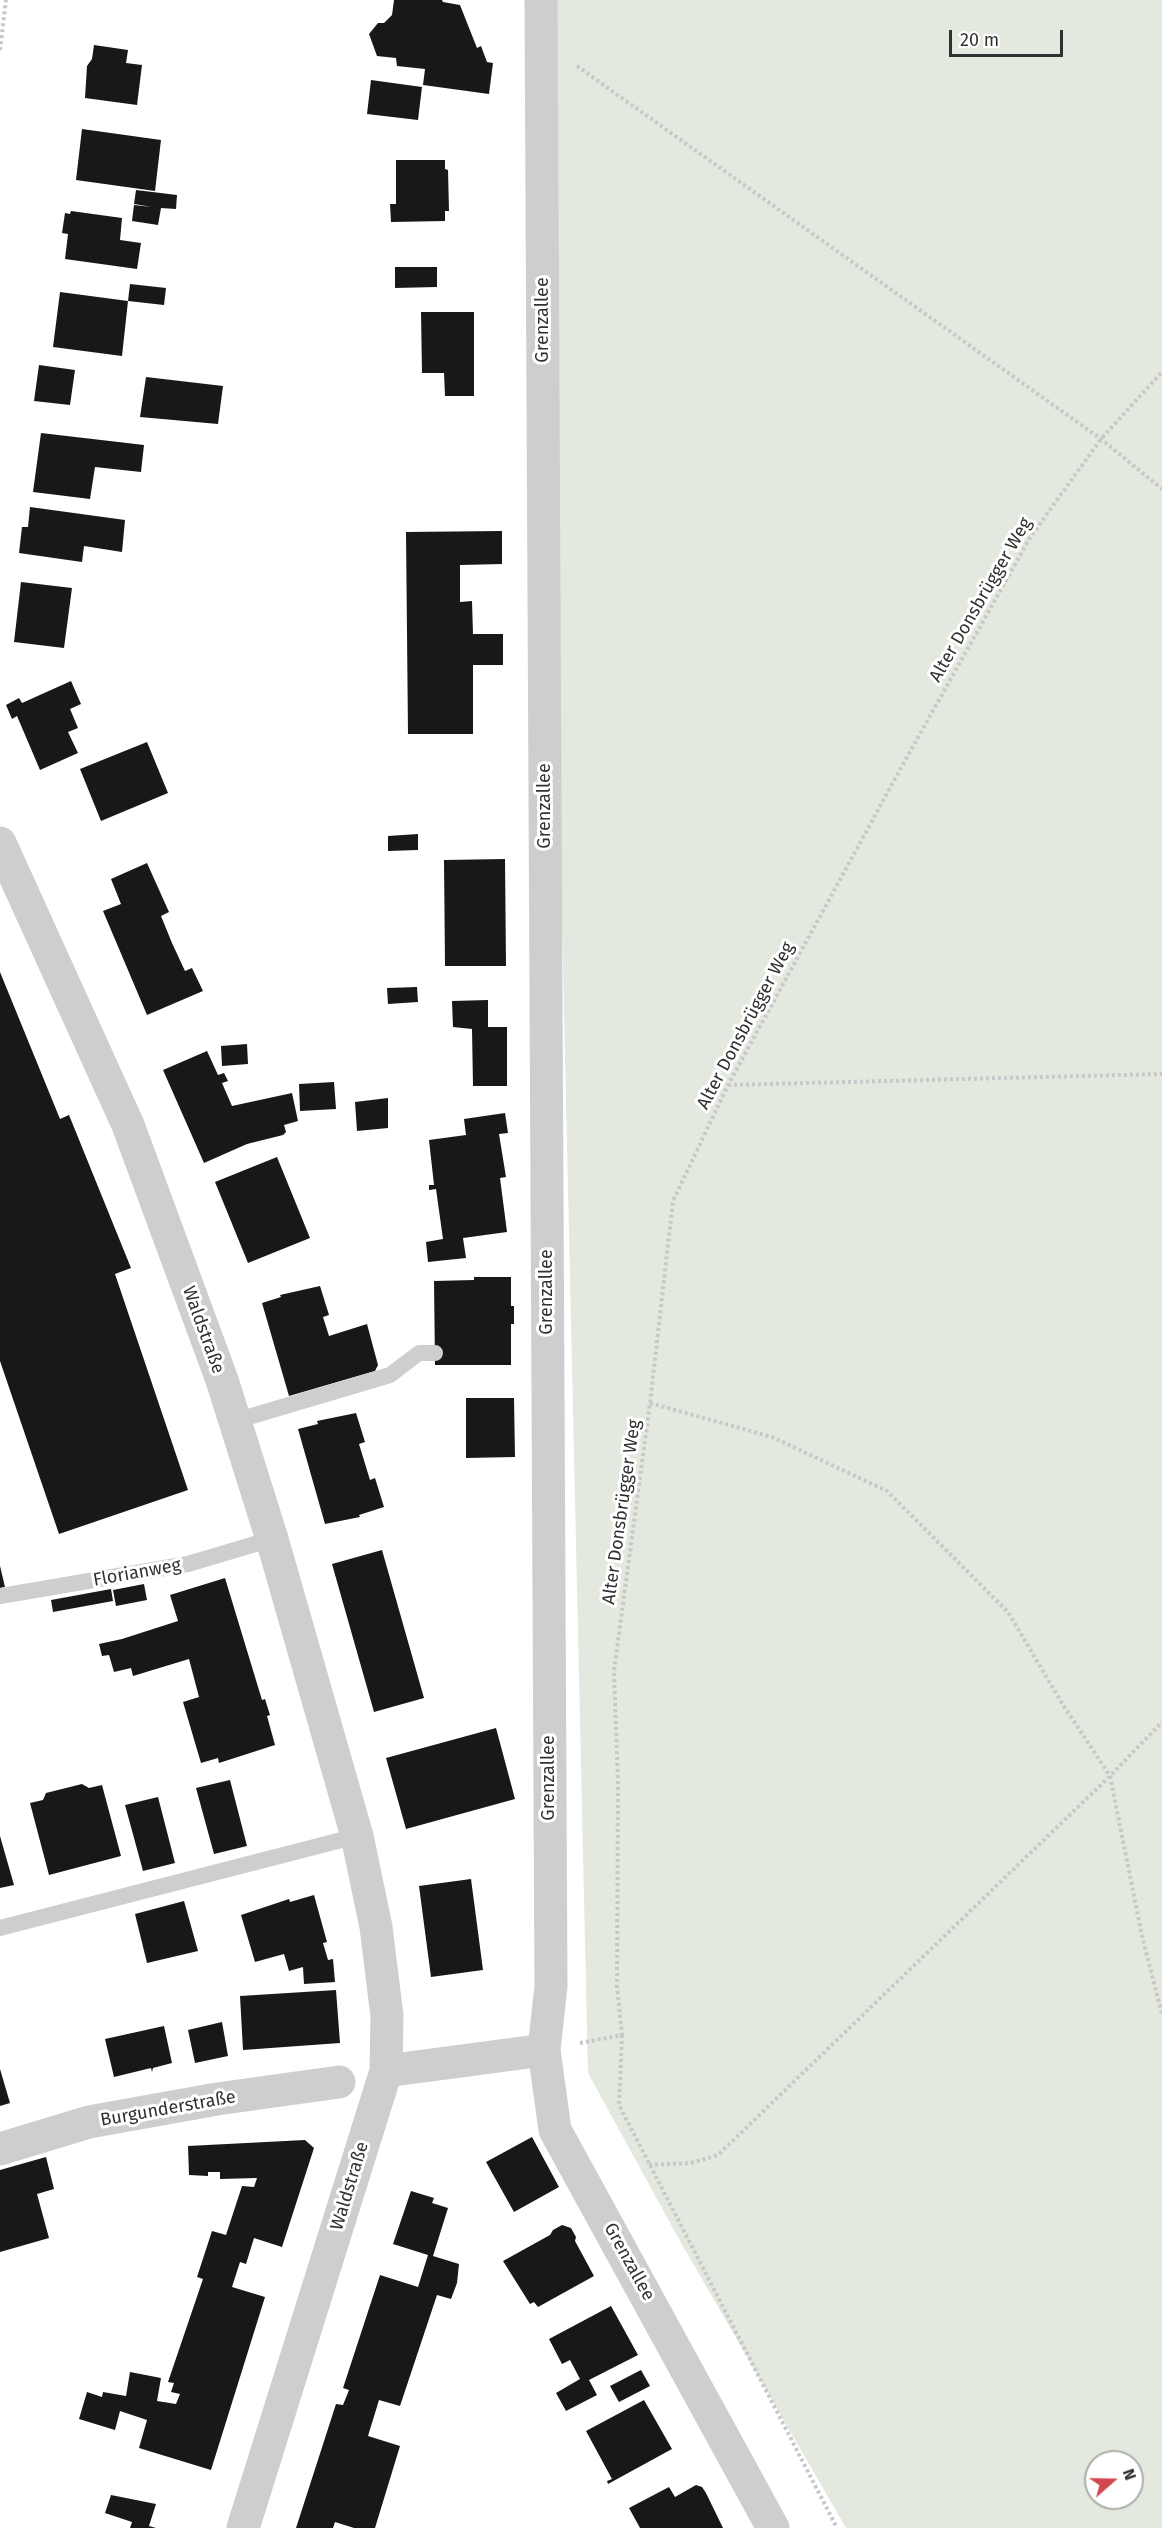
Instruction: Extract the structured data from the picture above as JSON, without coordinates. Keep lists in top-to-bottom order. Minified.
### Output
{"streets":{"street":["Grenzallee","Waldstraße","Burgunderstraße"],"lane":["Florianweg"],"path":["Alter Donsbrügger Weg"]},"crossings":[["Waldstraße","Florianweg"]],"scale_bar":"20 m","north":"right"}
